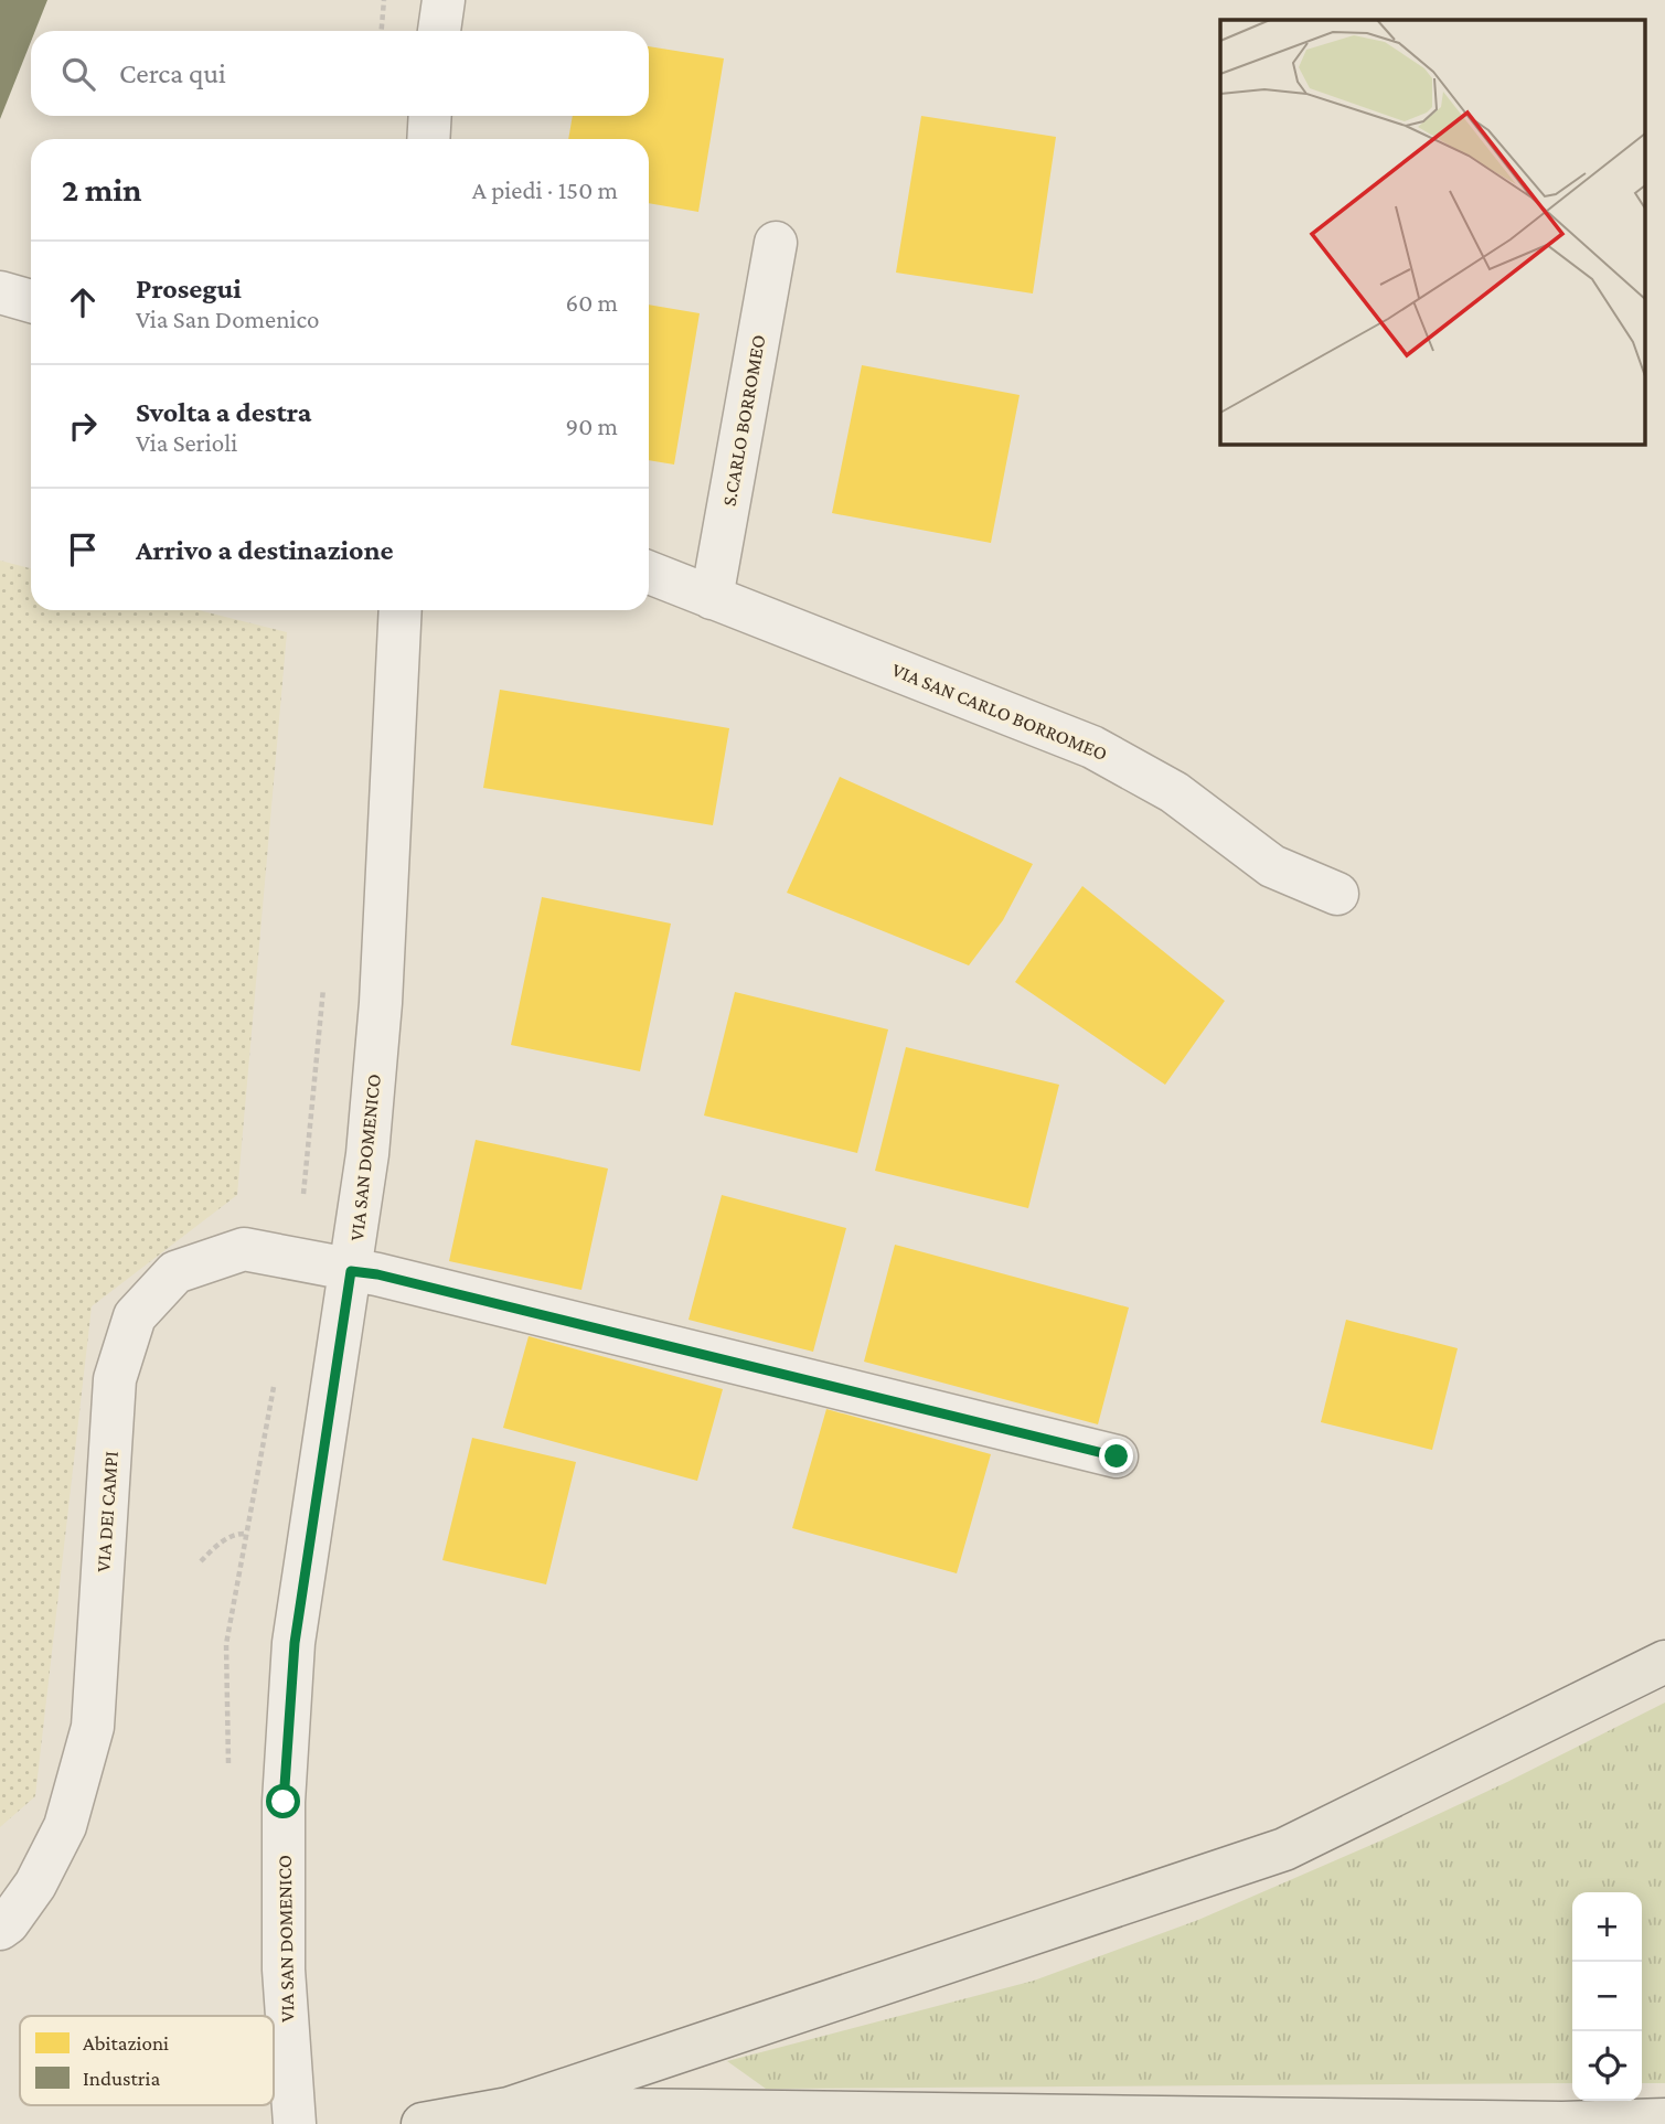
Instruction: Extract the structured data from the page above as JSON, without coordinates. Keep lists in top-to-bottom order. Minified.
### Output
{"streets":{"street":["S.CARLO BORROMEO","VIA SAN CARLO BORROMEO","VIA SAN DOMENICO","VIA DEI CAMPI"]},"crossings":[["S.CARLO BORROMEO","VIA SAN CARLO BORROMEO"],["VIA SAN DOMENICO","VIA DEI CAMPI"]],"legend":["Abitazioni","Industria"],"page":{"search":"Cerca qui","heading":["2 min","A piedi · 150 m"],"list":[["Prosegui","Via San Domenico","60 m"],["Svolta a destra","Via Serioli","90 m"],"Arrivo a destinazione"],"map_buttons":["+","−"]}}
